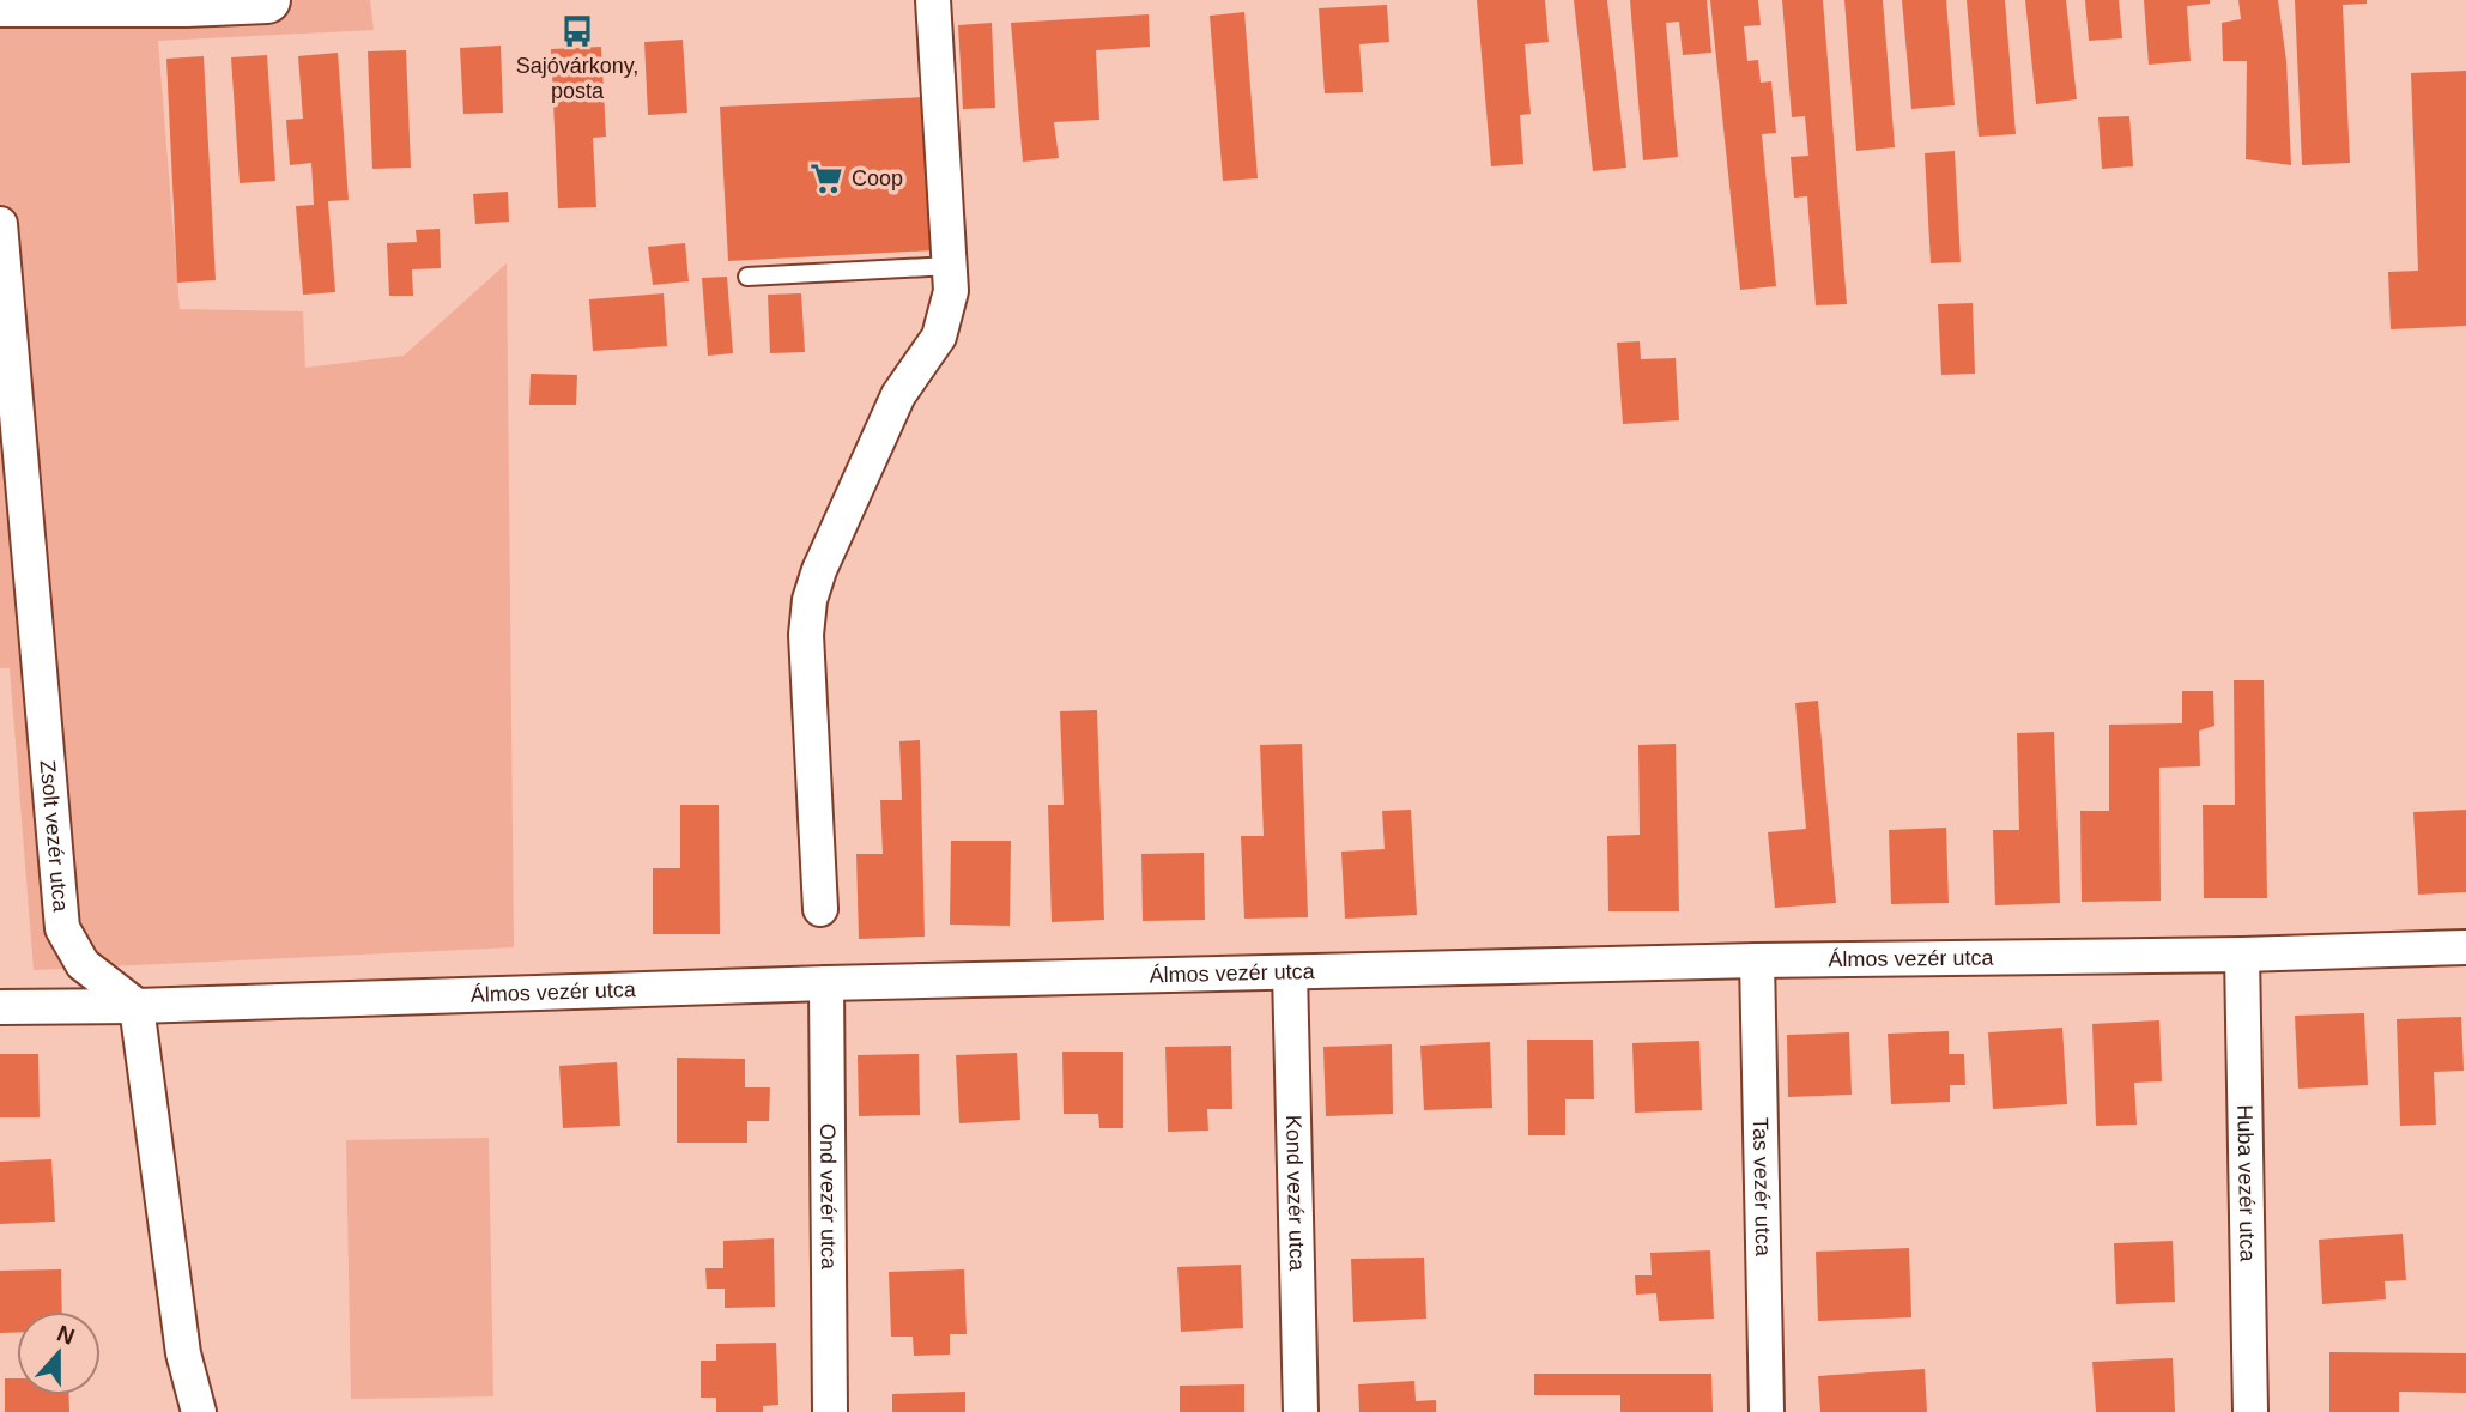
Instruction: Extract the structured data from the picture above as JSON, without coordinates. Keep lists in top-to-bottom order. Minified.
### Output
{"streets":{"street":["Zsolt vezér utca","Álmos vezér utca","Huba vezér utca","Tas vezér utca","Kond vezér utca","Ond vezér utca"]},"crossings":[["Zsolt vezér utca","Álmos vezér utca"],["Álmos vezér utca","Huba vezér utca"],["Álmos vezér utca","Tas vezér utca"],["Álmos vezér utca","Kond vezér utca"],["Álmos vezér utca","Ond vezér utca"]],"places":{"bus stop":["Sajóvárkony, posta"],"supermarket":["Coop"]},"north":"top"}
